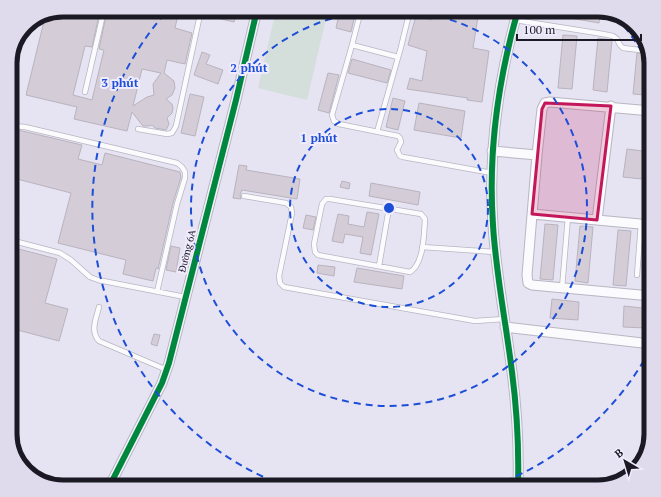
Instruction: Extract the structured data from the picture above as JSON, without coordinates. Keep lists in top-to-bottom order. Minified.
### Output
{"streets":{"street":["Đường 6A"]},"scale_bar":"100 m","north":"top left","rings":["2 phút","3 phút","1 phút"]}
